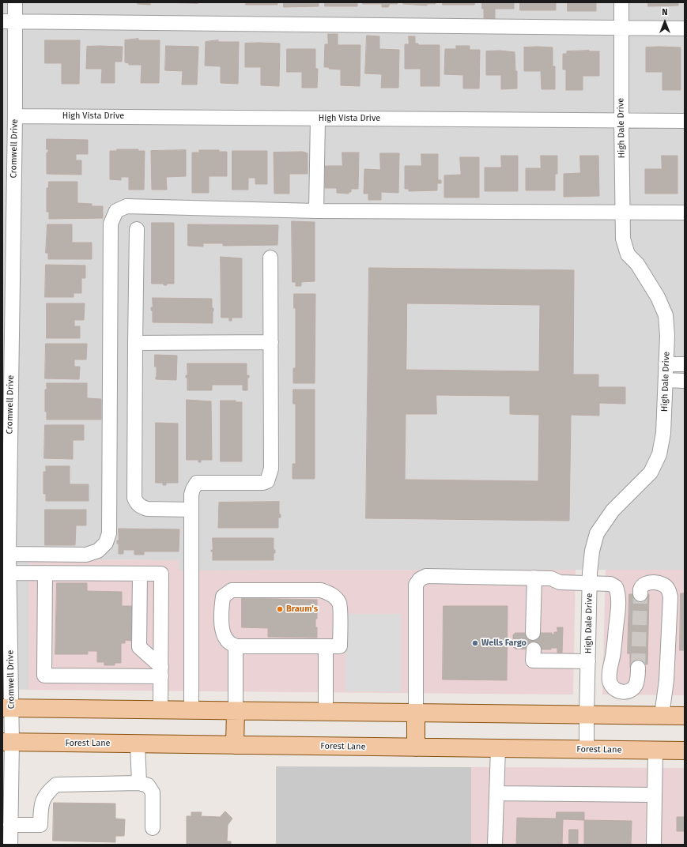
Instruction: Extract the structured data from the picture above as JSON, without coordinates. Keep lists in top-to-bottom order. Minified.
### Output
{"streets":{"main road":["Forest Lane"],"street":["High Vista Drive","High Dale Drive","Cromwell Drive"]},"crossings":[["High Vista Drive","High Dale Drive"],["High Vista Drive","Cromwell Drive"],["High Dale Drive","Forest Lane"],["Cromwell Drive","Forest Lane"]],"places":["Braum's","Wells Fargo"],"north":"top"}
